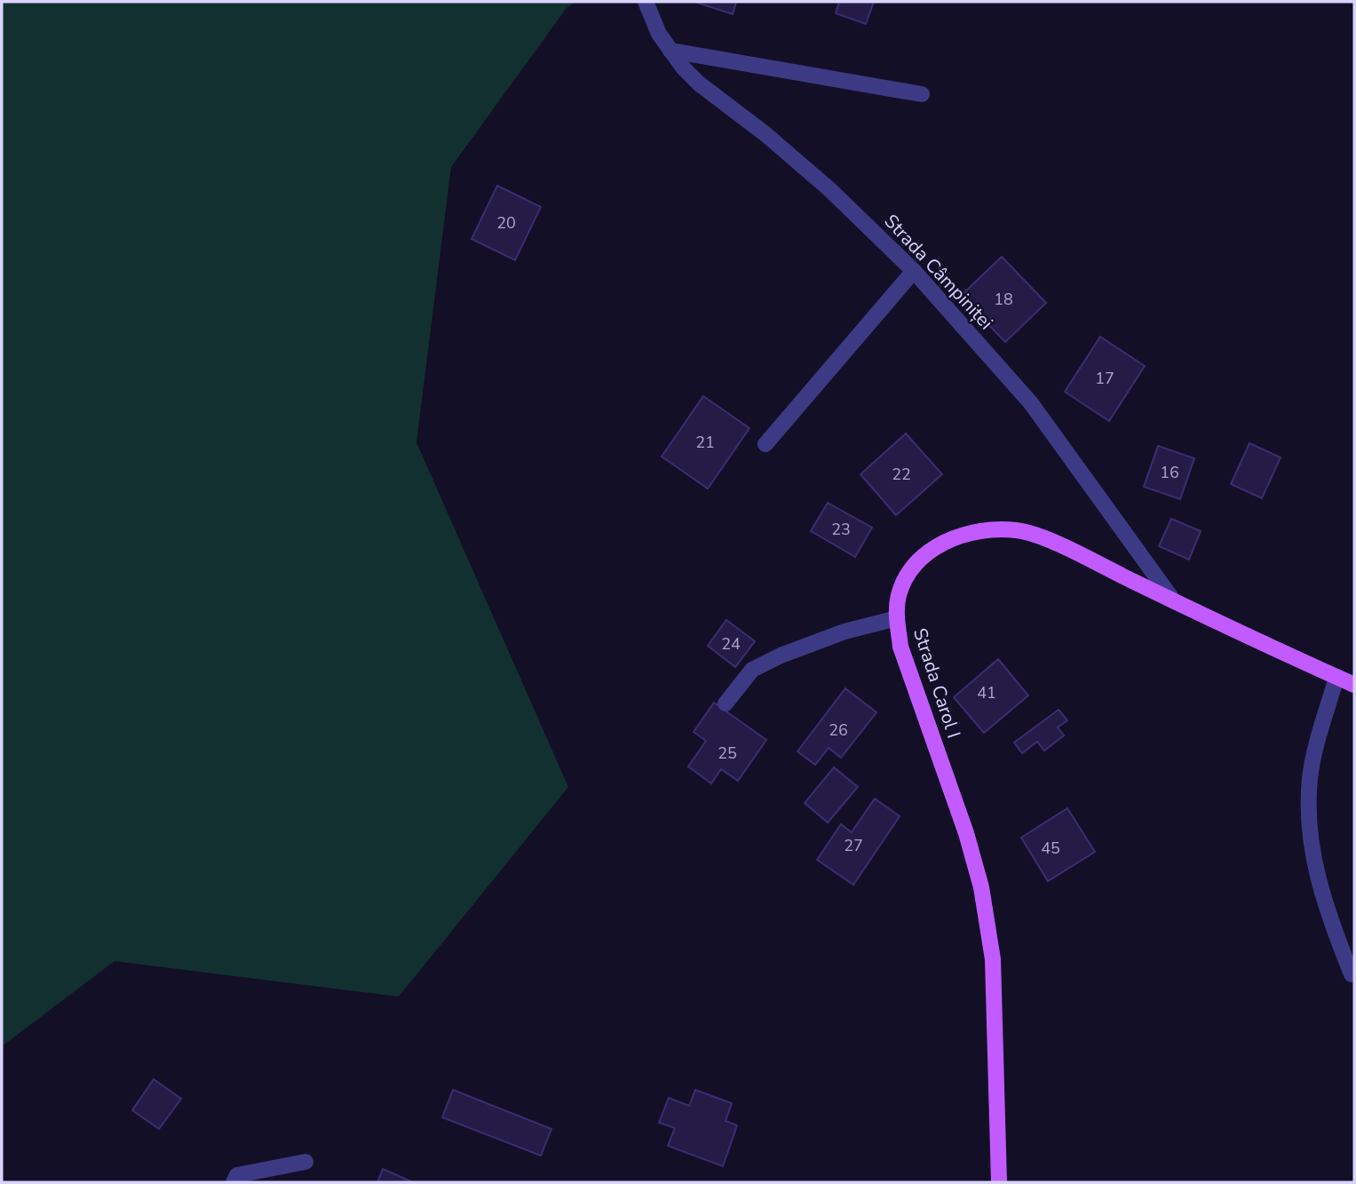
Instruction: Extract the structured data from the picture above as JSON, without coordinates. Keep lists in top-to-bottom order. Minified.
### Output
{"streets":{"main road":["Strada Carol I"],"street":["Strada Câmpiniței"]},"crossings":[["Strada Câmpiniței","Strada Carol I"]],"house_numbers":["20","18","17","21","16","22","23","24","41","26","25","27","45"]}
